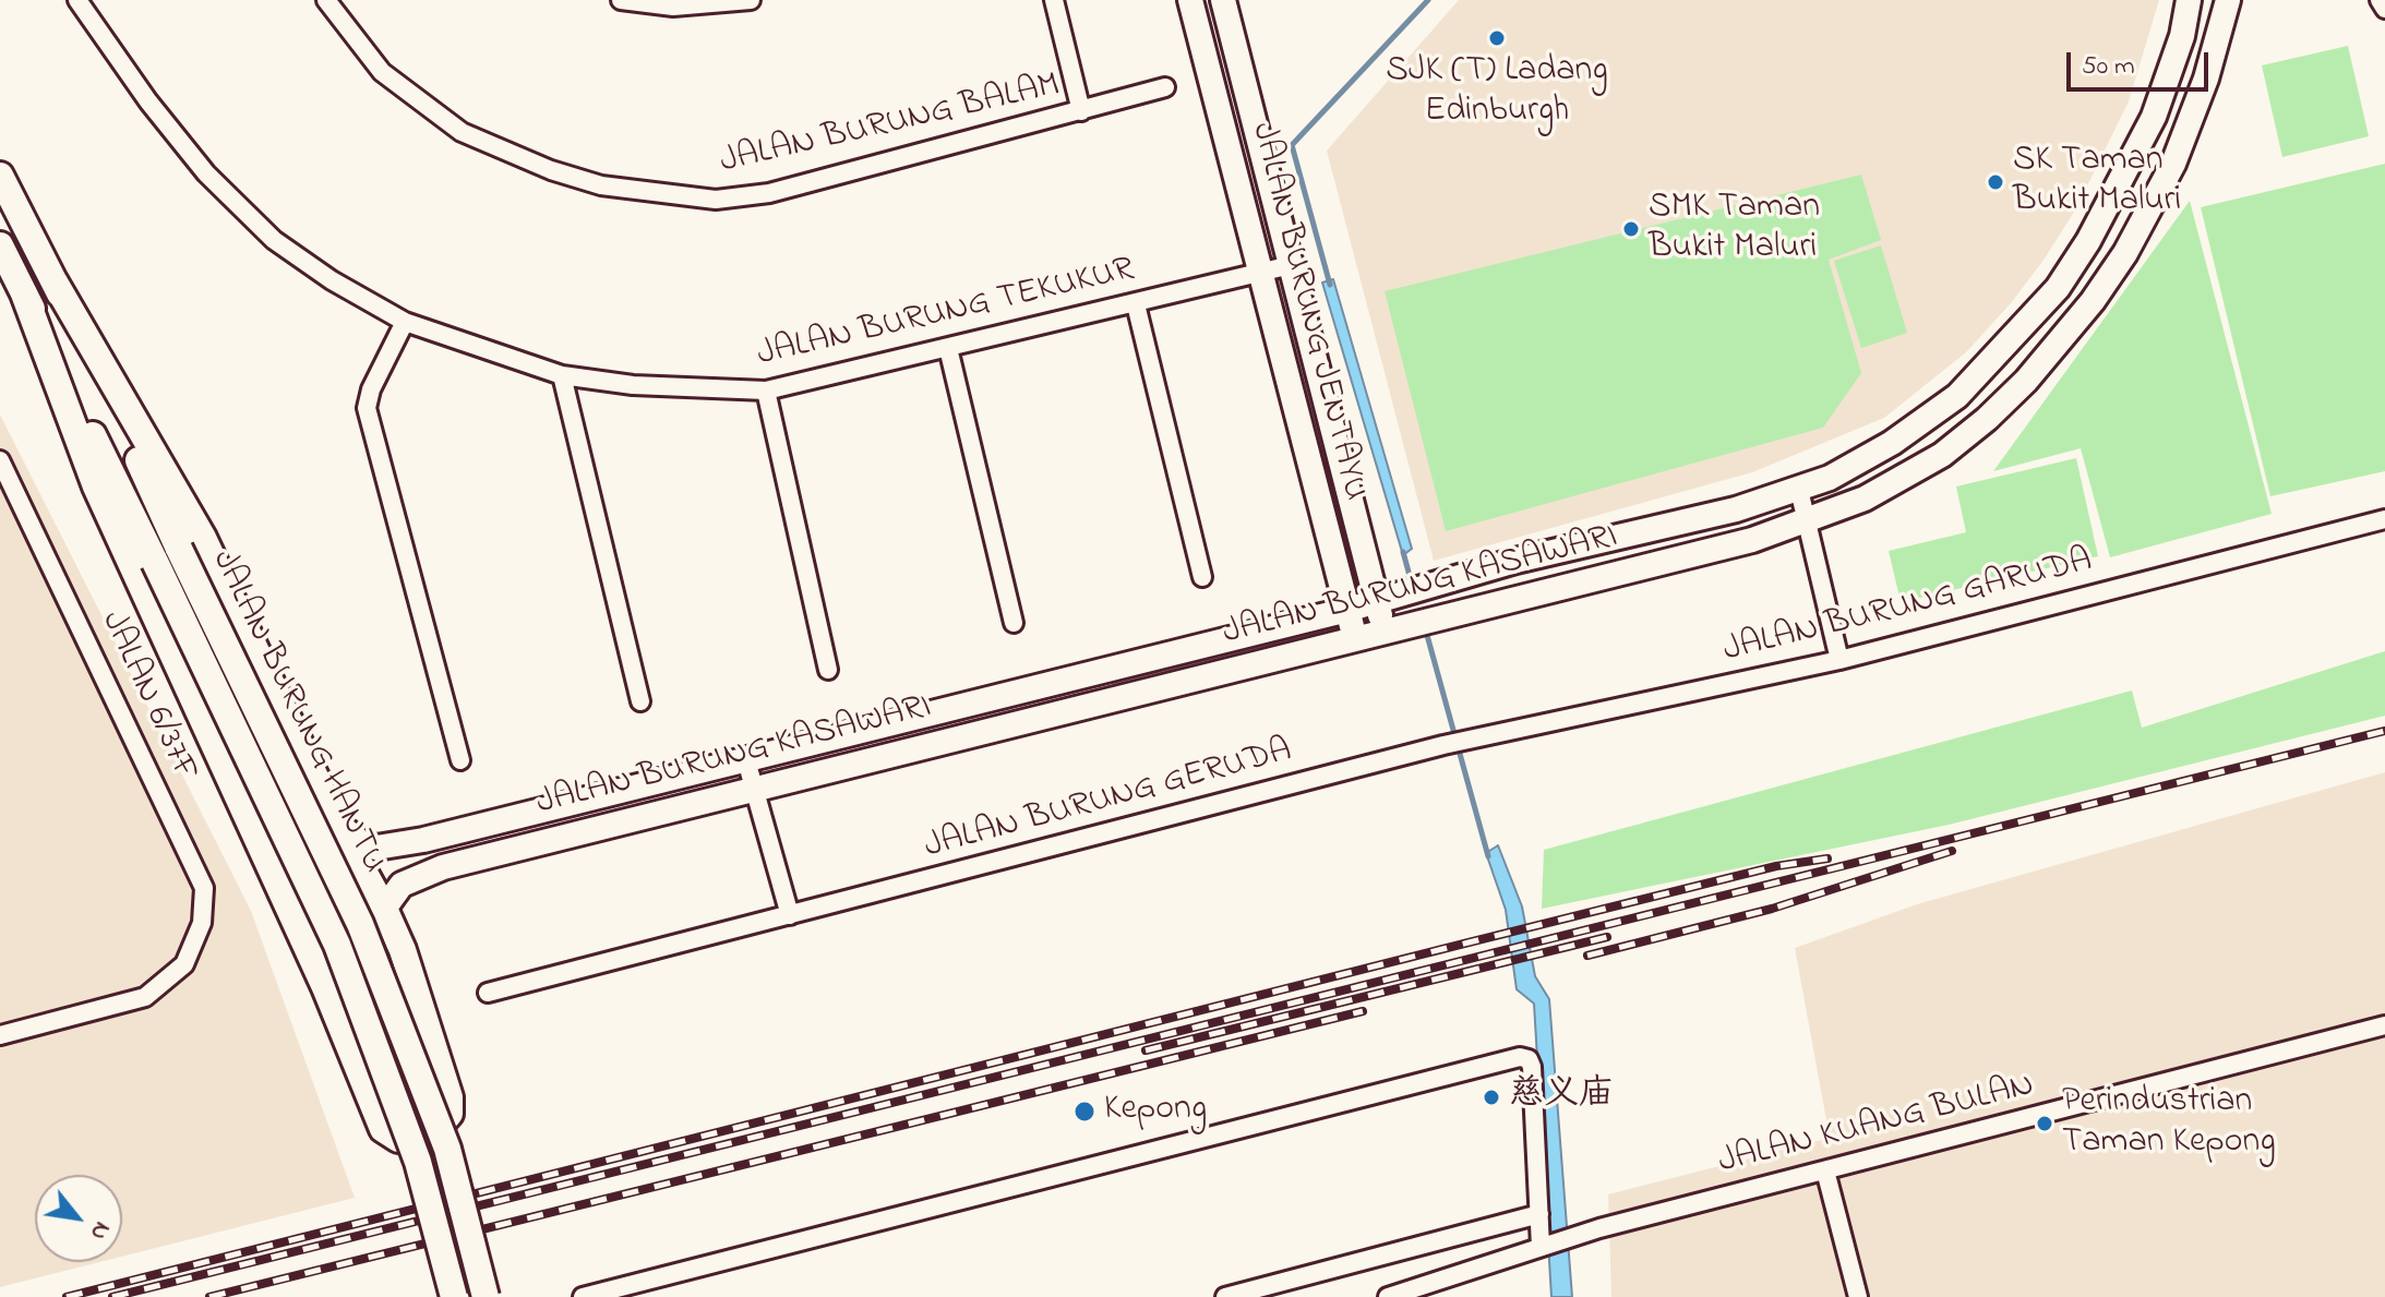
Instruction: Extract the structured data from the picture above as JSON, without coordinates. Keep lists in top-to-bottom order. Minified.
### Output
{"streets":{"main road":["JALAN BURUNG HANTU"],"street":["JALAN BURUNG BALAM","JALAN BURUNG JENTAYU","JALAN BURUNG TEKUKUR","JALAN BURUNG KASAWARI","JALAN BURUNG GARUDA","JALAN 6/37F","JALAN BURUNG GERUDA","JALAN KUANG BULAN"]},"crossings":[["JALAN BURUNG JENTAYU","JALAN BURUNG TEKUKUR"],["JALAN BURUNG JENTAYU","JALAN BURUNG KASAWARI"],["JALAN BURUNG GARUDA","JALAN BURUNG GERUDA"]],"places":["SJK (T) Ladang Edinburgh","SK Taman Bukit Maluri","SMK Taman Bukit Maluri","慈义庙","Kepong","Perindustrian Taman Kepong"],"scale_bar":"50 m","north":"bottom right"}
